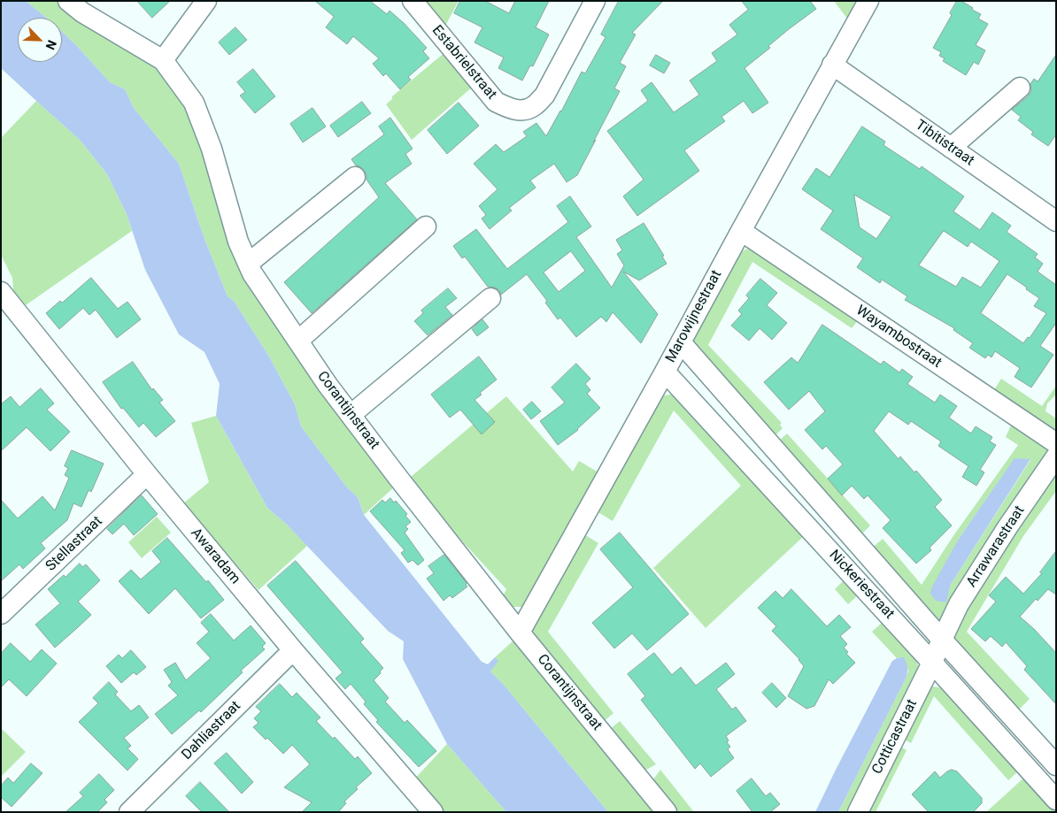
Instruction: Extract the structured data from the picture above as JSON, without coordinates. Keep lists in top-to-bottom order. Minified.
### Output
{"streets":{"street":["Estabrielstraat","Tibitistraat","Marowijnestraat","Wayambostraat","Corantijnstraat","Stellastraat","Arrawarastraat","Awaradam","Nickeriestraat","Dahliastraat","Cotticastraat"]},"crossings":[["Tibitistraat","Marowijnestraat"],["Marowijnestraat","Wayambostraat"],["Marowijnestraat","Corantijnstraat"],["Marowijnestraat","Nickeriestraat"],["Stellastraat","Awaradam"],["Arrawarastraat","Nickeriestraat"],["Arrawarastraat","Cotticastraat"],["Awaradam","Dahliastraat"],["Nickeriestraat","Cotticastraat"]],"north":"bottom right"}
